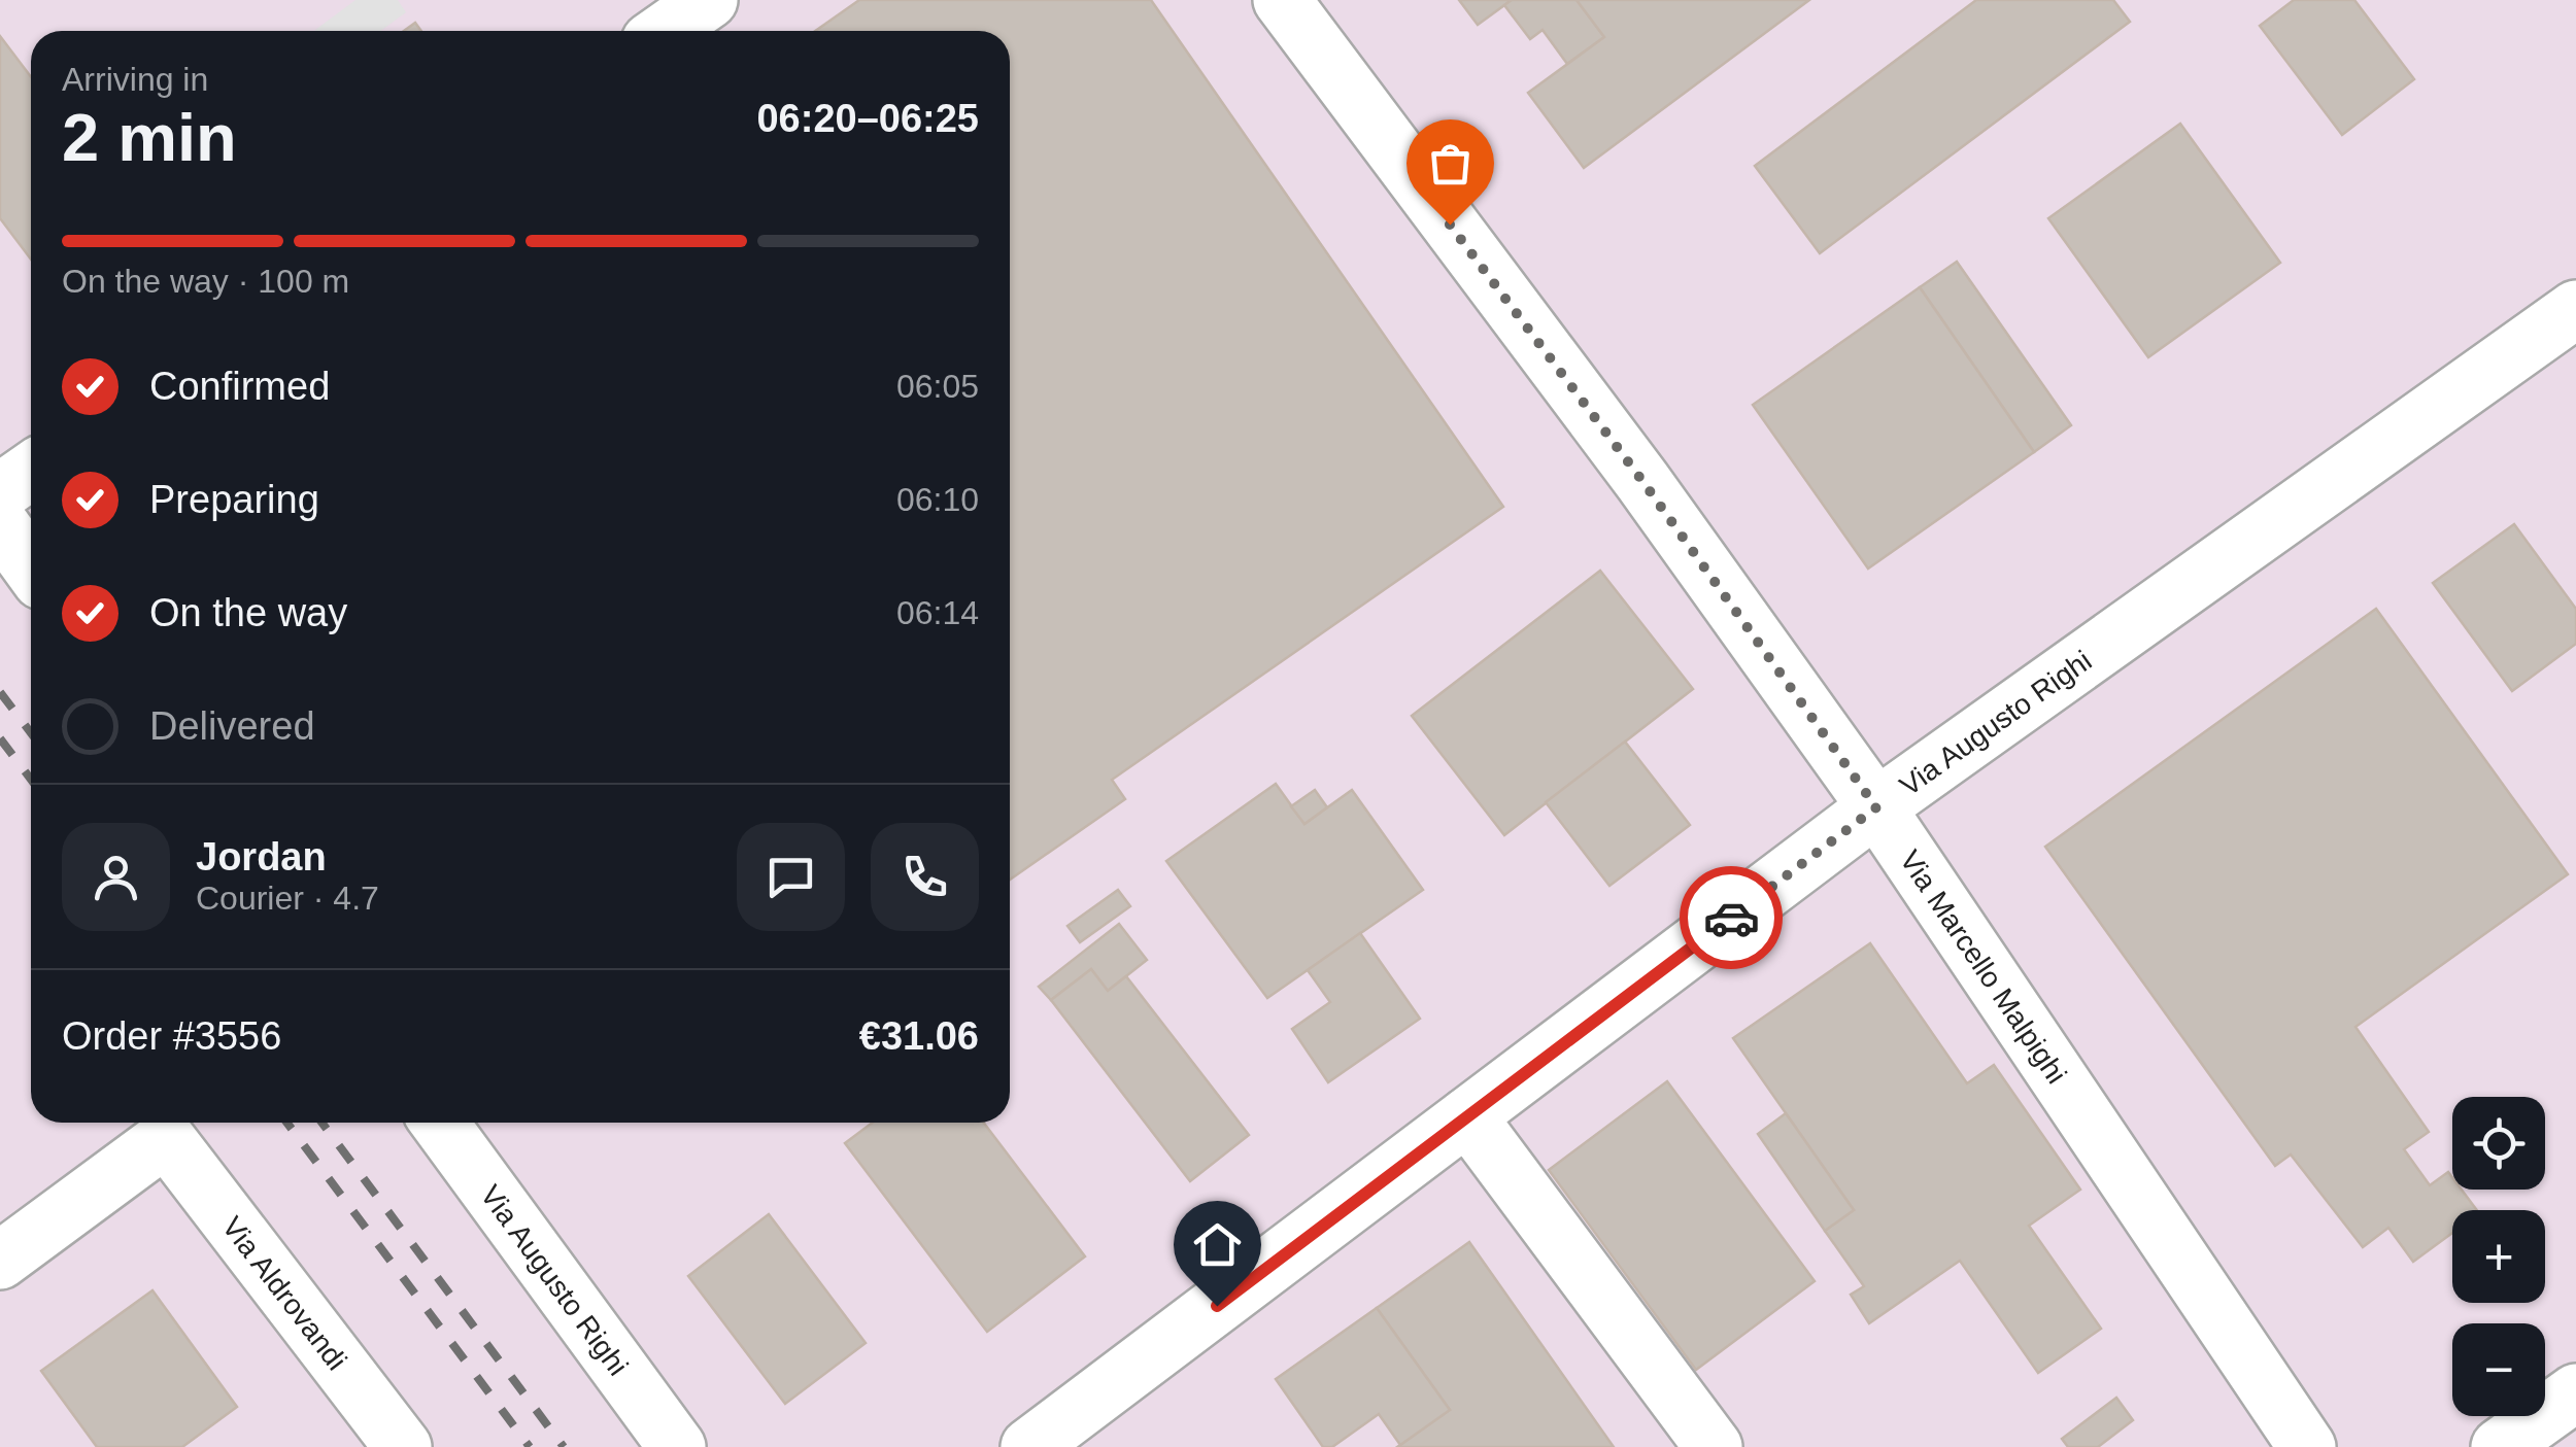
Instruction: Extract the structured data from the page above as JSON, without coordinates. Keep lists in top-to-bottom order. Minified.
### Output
{"streets":{"street":["Via Augusto Righi","Via Marcello Malpighi","Via Aldrovandi"]},"crossings":[["Via Augusto Righi","Via Marcello Malpighi"]],"page":{"heading":["2 min","Arriving in","06:20–06:25"],"panel":["Jordan","Courier · 4.7","Order #3556","€31.06"],"bar":"On the way · 100 m","list":[["Confirmed","06:05"],["Preparing","06:10"],["On the way","06:14"],"Delivered"],"map_buttons":["+","−"]}}
